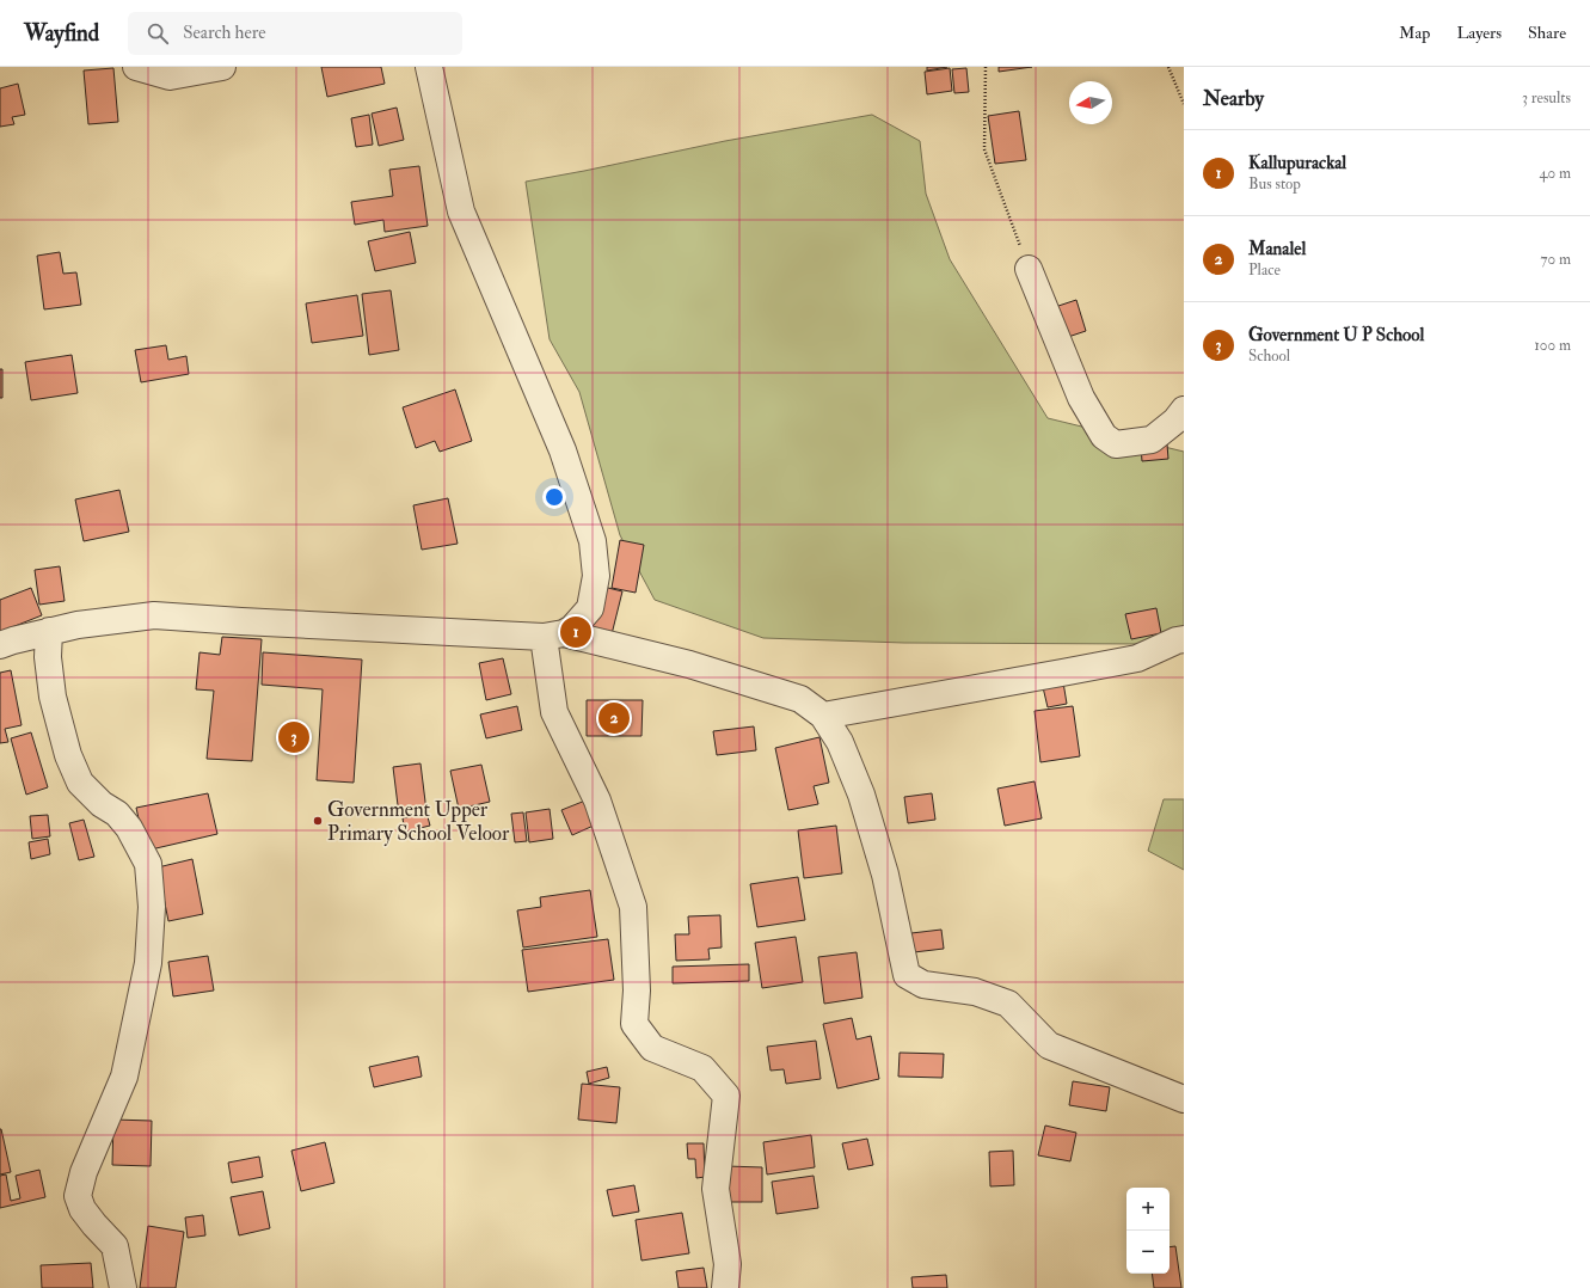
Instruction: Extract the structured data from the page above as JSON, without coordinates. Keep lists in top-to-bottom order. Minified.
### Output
{"places":["Government Upper Primary School Veloor"],"north":"left","page":{"header":"Wayfind","search":"Search here","nav":["Map","Layers","Share"],"heading":["Nearby","3 results"],"list":[{"mark":"1","name":"Kallupurackal","note":"Bus stop","value":"40 m"},{"mark":"2","name":"Manalel","note":"Place","value":"70 m"},{"mark":"3","name":"Government U P School","note":"School","value":"100 m"}],"pins":["1","2","3"],"map_buttons":["+","−"]}}
